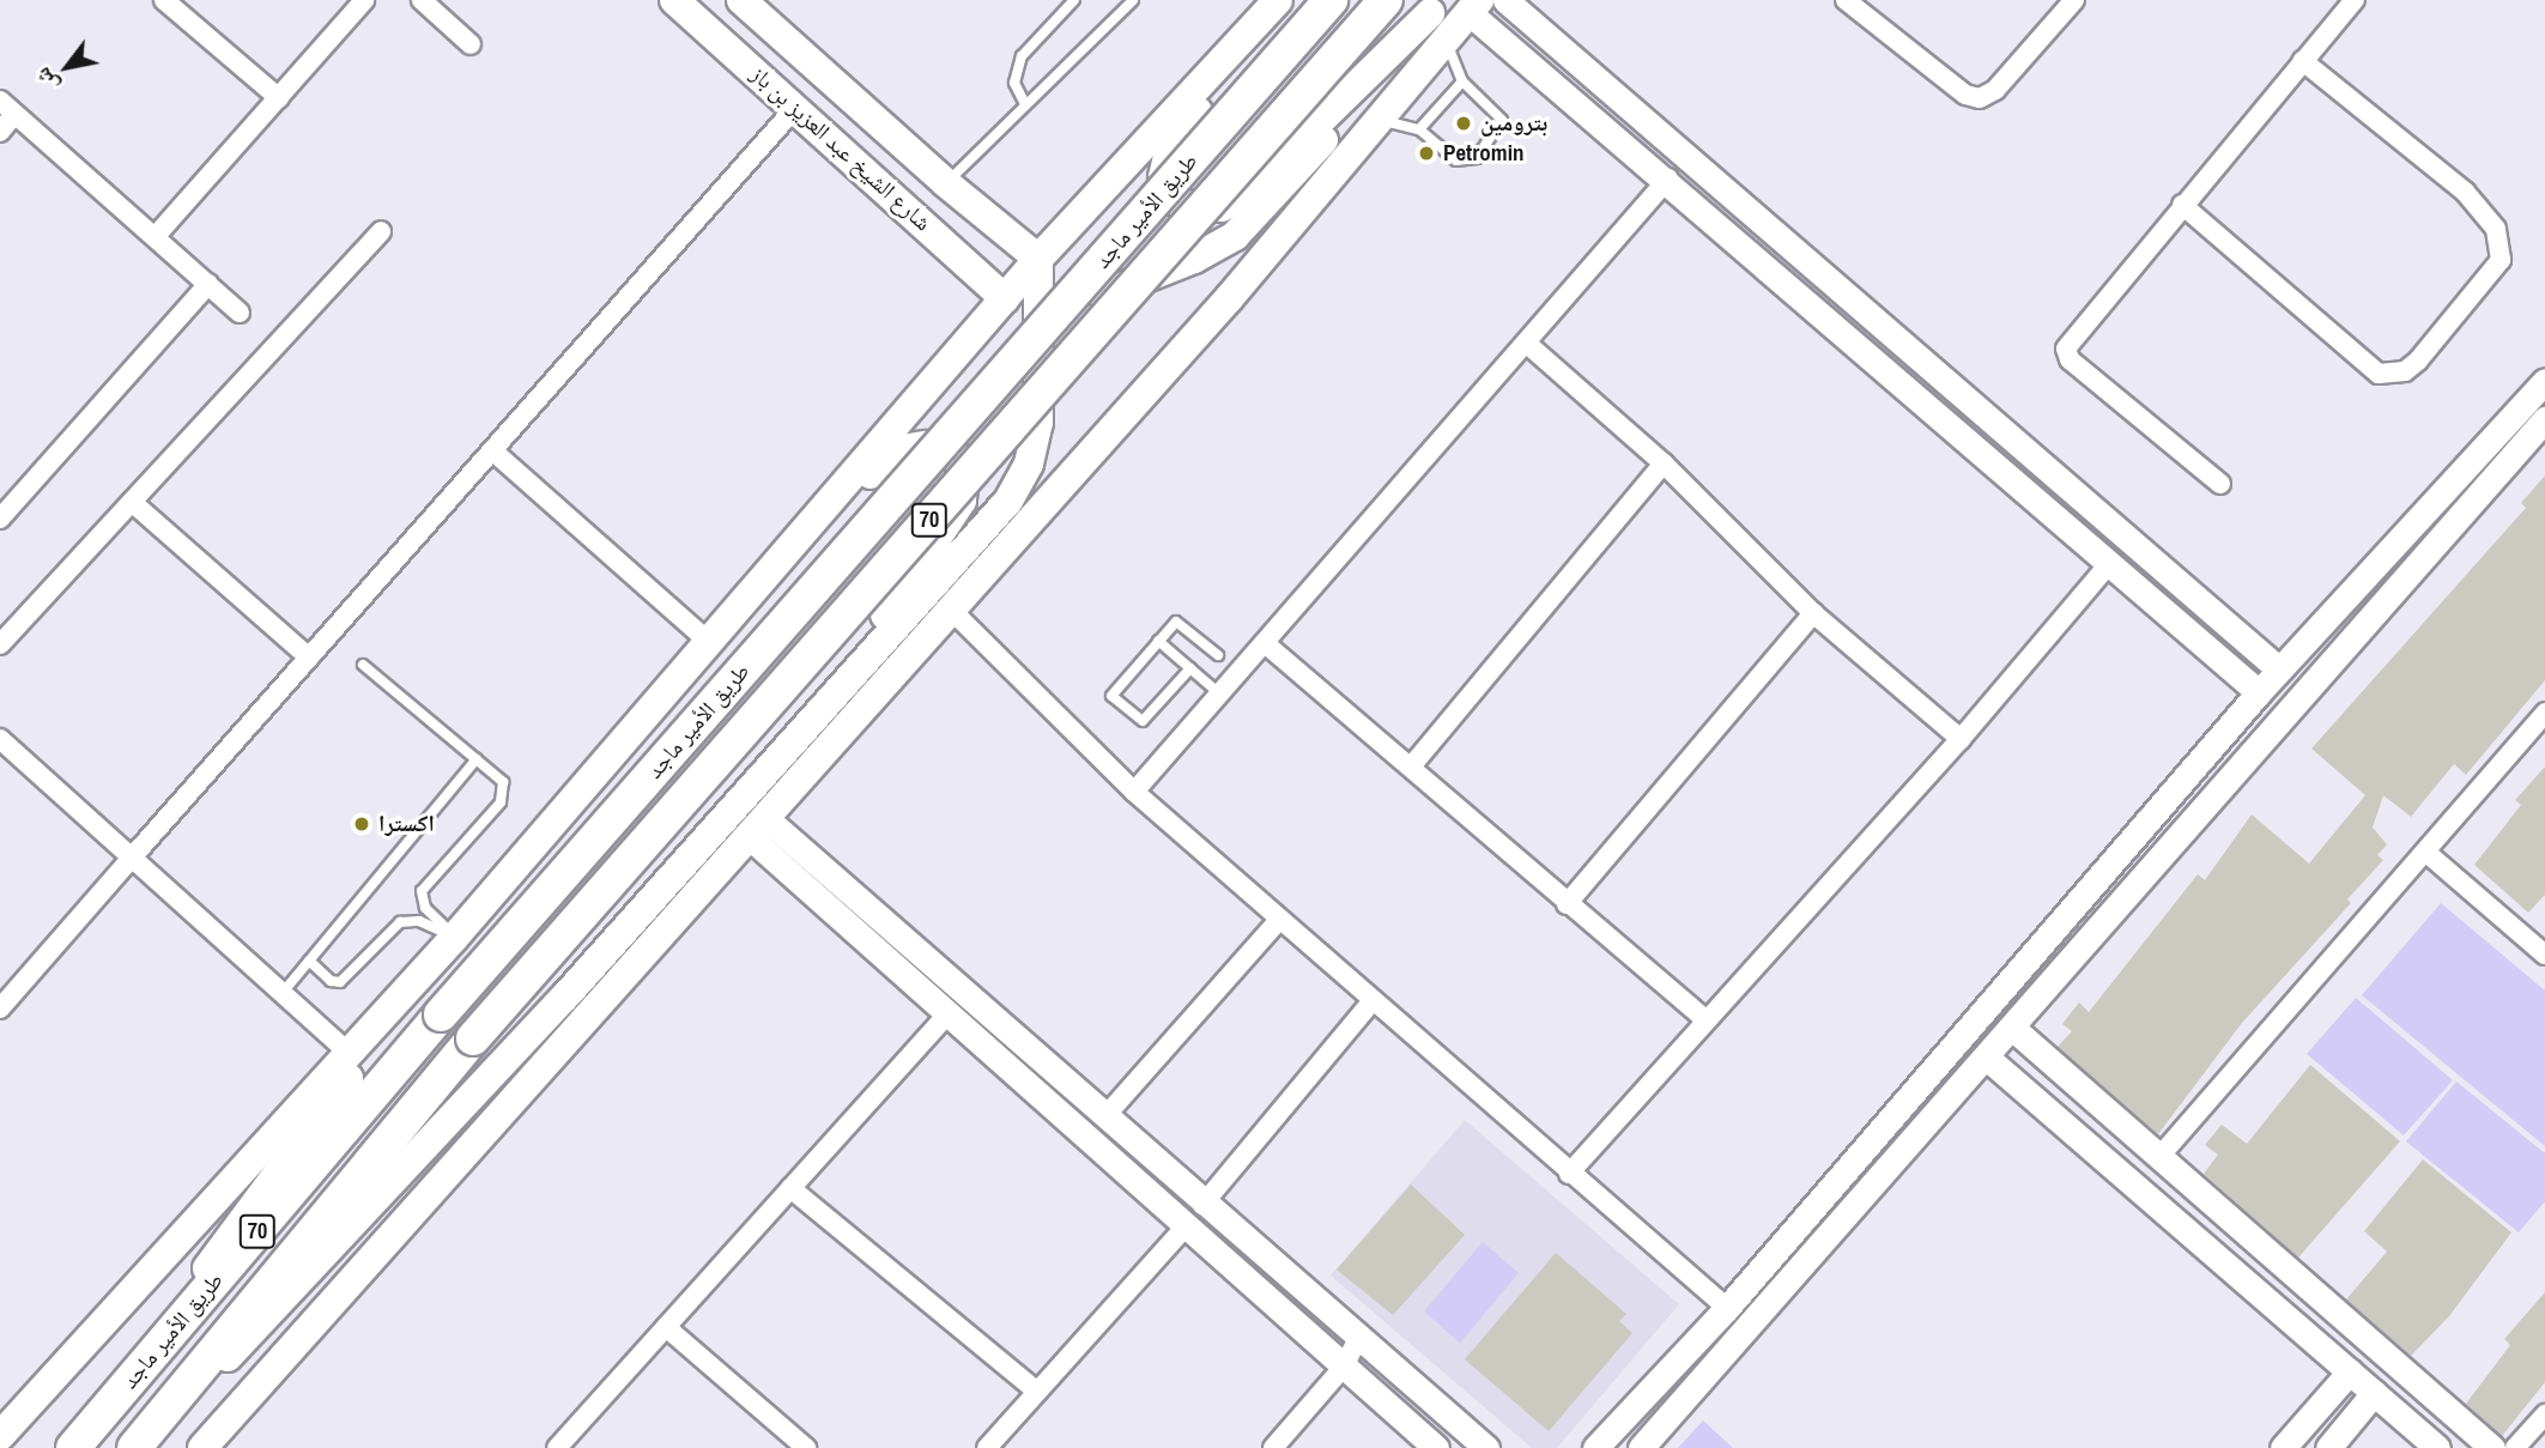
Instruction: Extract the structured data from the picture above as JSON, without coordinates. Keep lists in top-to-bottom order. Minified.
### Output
{"streets":{"highway":["طريق الأمير ماجد","70"],"main road":["شارع الشيخ عبد العزيز بن باز"]},"places":["بترومين","Petromin","اكسترا"],"north":"bottom left"}
